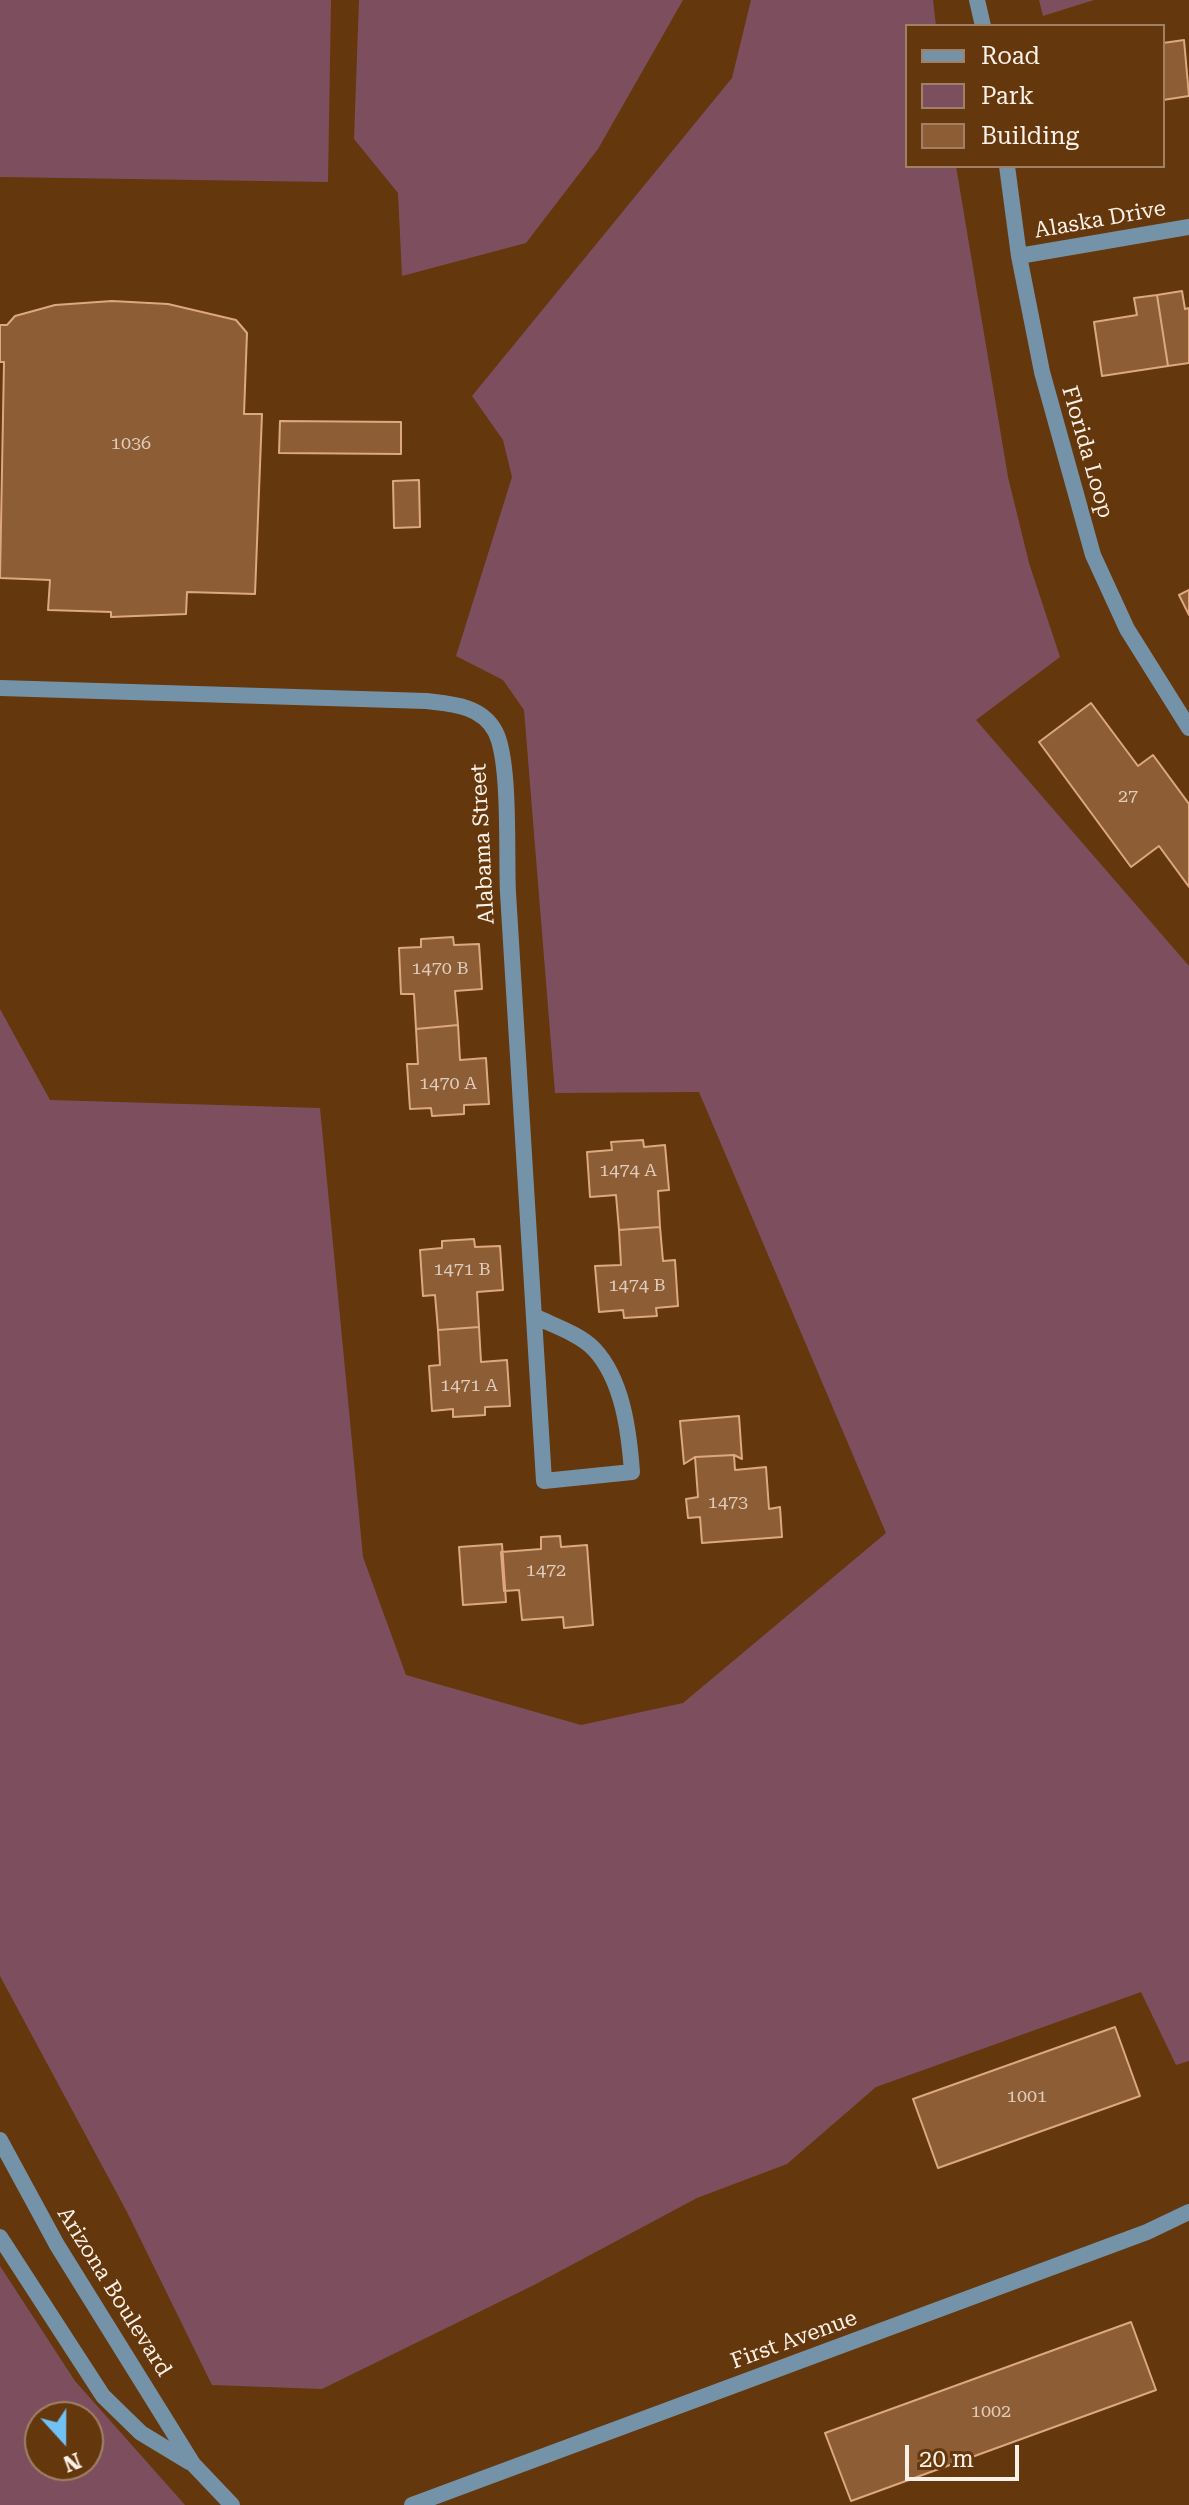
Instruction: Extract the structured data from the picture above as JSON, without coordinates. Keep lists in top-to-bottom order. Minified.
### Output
{"streets":{"street":["Alaska Drive","Florida Loop","Alabama Street","Arizona Boulevard","First Avenue"]},"crossings":[["Alaska Drive","Florida Loop"]],"house_numbers":["1036","27","1470 B","1470 A","1474 A","1471 B","1474 B","1471 A","1473","1472","1001","1002"],"legend":["Road","Park","Building"],"scale_bar":"20 m","north":"bottom"}
